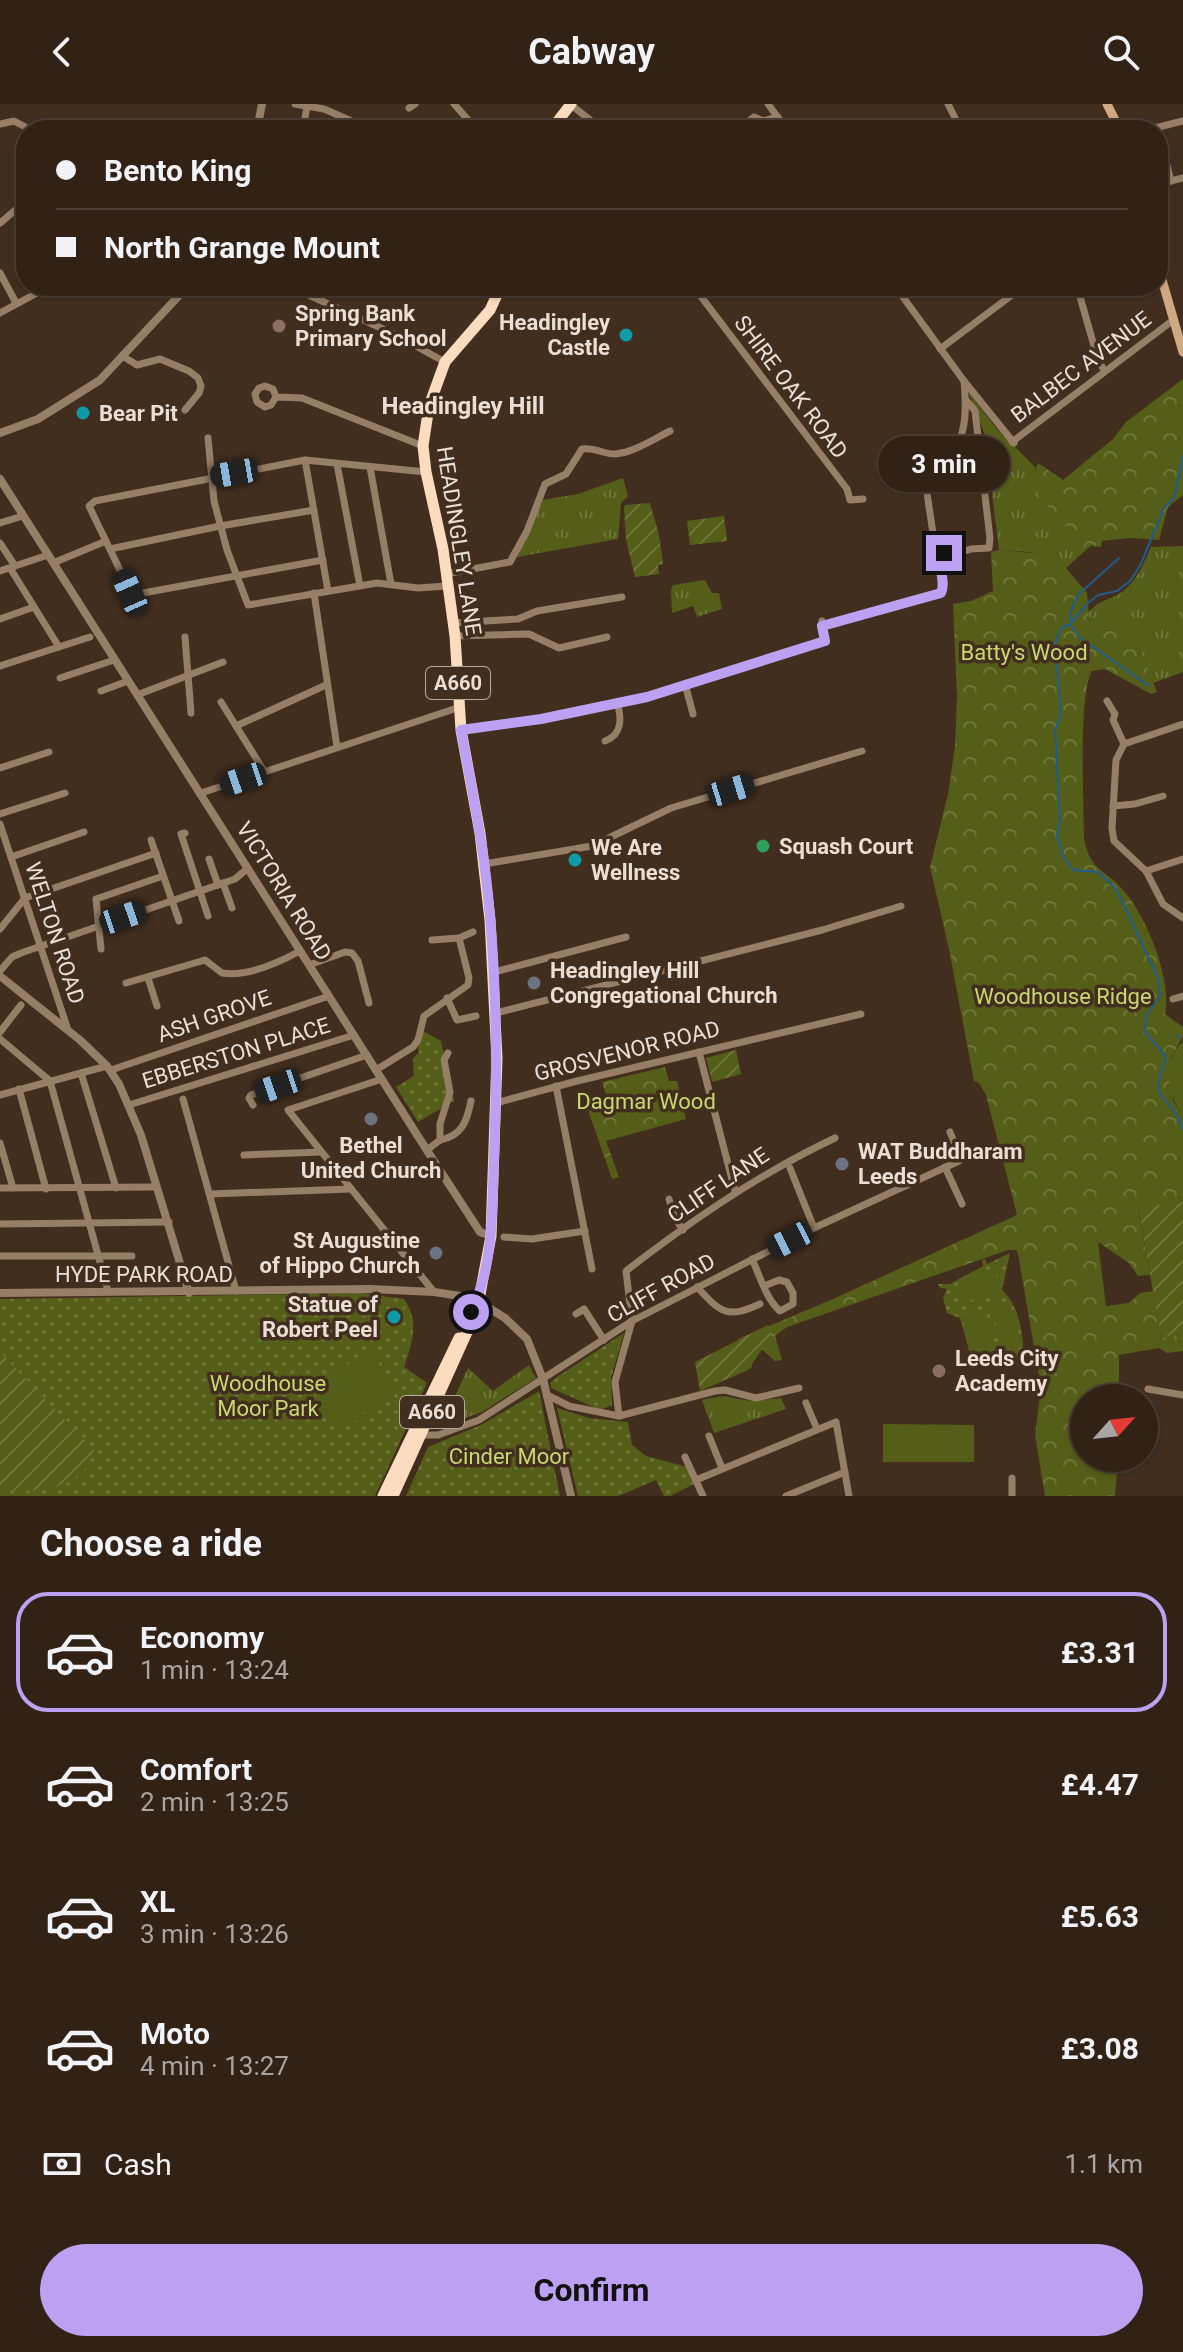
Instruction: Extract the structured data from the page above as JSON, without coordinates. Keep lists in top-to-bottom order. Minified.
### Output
{"streets":{"highway":["HEADINGLEY LANE","A660"],"street":["BALBEC AVENUE","SHIRE OAK ROAD","VICTORIA ROAD","WELTON ROAD","ASH GROVE","GROSVENOR ROAD","EBBERSTON PLACE","CLIFF LANE","HYDE PARK ROAD","CLIFF ROAD"]},"crossings":[["HEADINGLEY LANE","A660"],["HEADINGLEY LANE","VICTORIA ROAD"],["HEADINGLEY LANE","GROSVENOR ROAD"],["HEADINGLEY LANE","HYDE PARK ROAD"],["A660","HYDE PARK ROAD"],["A660","CLIFF ROAD"],["VICTORIA ROAD","ASH GROVE"],["VICTORIA ROAD","EBBERSTON PLACE"],["CLIFF LANE","CLIFF ROAD"]],"districts":["Headingley Hill"],"parks":["Batty's Wood","Woodhouse Ridge","Dagmar Wood","Woodhouse Moor Park","Cinder Moor"],"places":["Spring Bank Primary School","Headingley Castle","Bear Pit","Squash Court","We Are Wellness","Headingley Hill Congregational Church","Bethel United Church","WAT Buddharam Leeds","St Augustine of Hippo Church","Statue of Robert Peel","Leeds City Academy"],"north":"top right","page":{"header":"Cabway","banner":["Bento King","North Grange Mount"],"bubble":"3 min","heading":"Choose a ride","list":[{"name":"Economy","note":"1 min · 13:24","value":"£3.31"},{"name":"Comfort","note":"2 min · 13:25","value":"£4.47"},{"name":"XL","note":"3 min · 13:26","value":"£5.63"},{"name":"Moto","note":"4 min · 13:27","value":"£3.08"}],"pay":["Cash","1.1 km"],"buttons":"Confirm"}}
